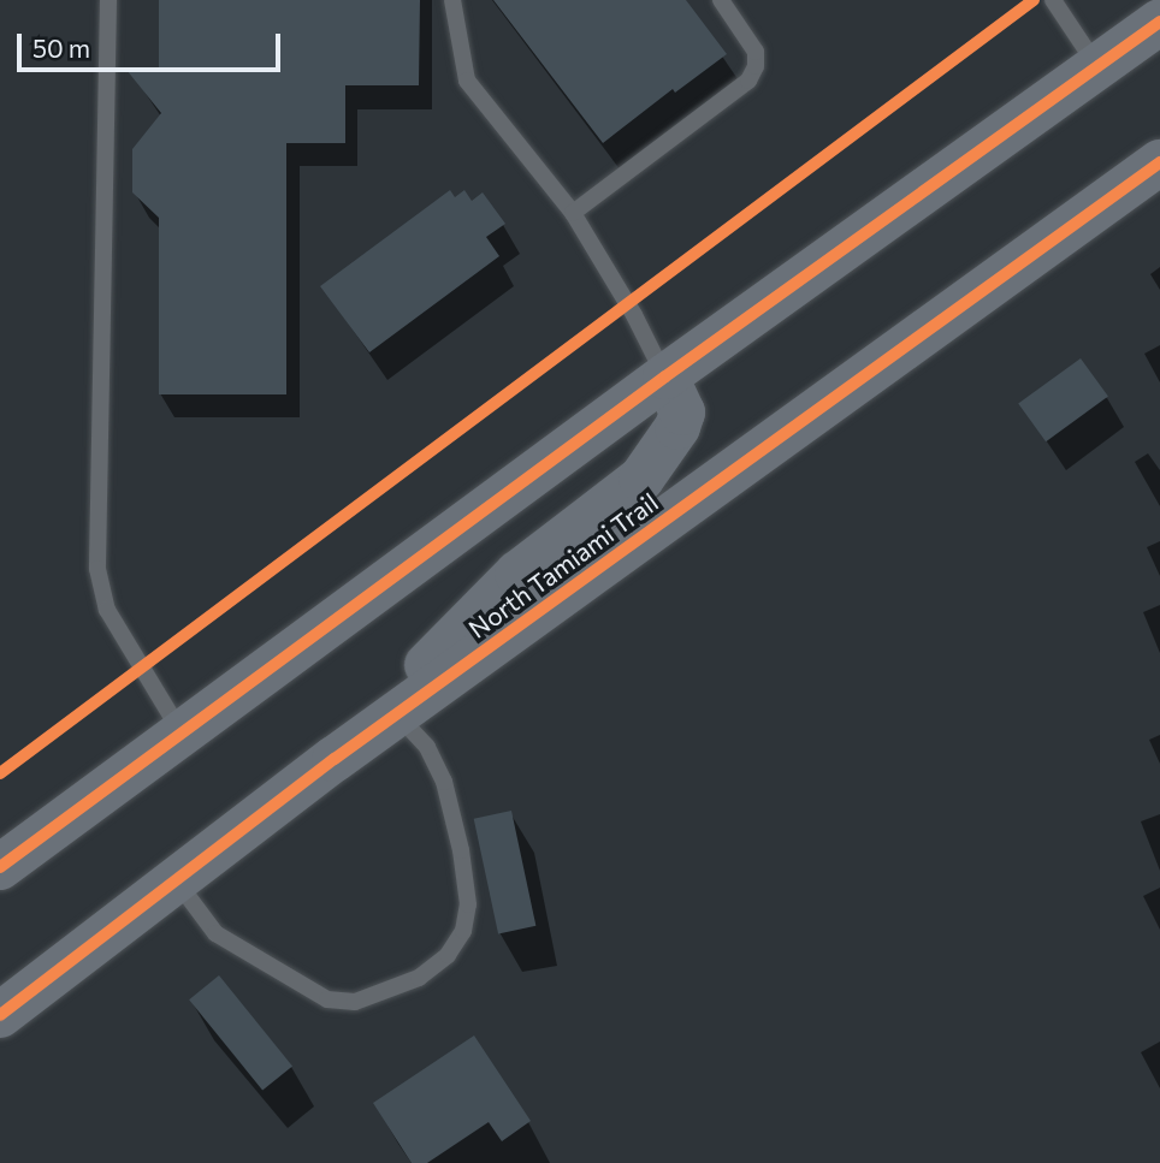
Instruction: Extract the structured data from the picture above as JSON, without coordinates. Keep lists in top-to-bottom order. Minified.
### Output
{"streets":{"main road":["North Tamiami Trail"]},"scale_bar":"50 m"}
